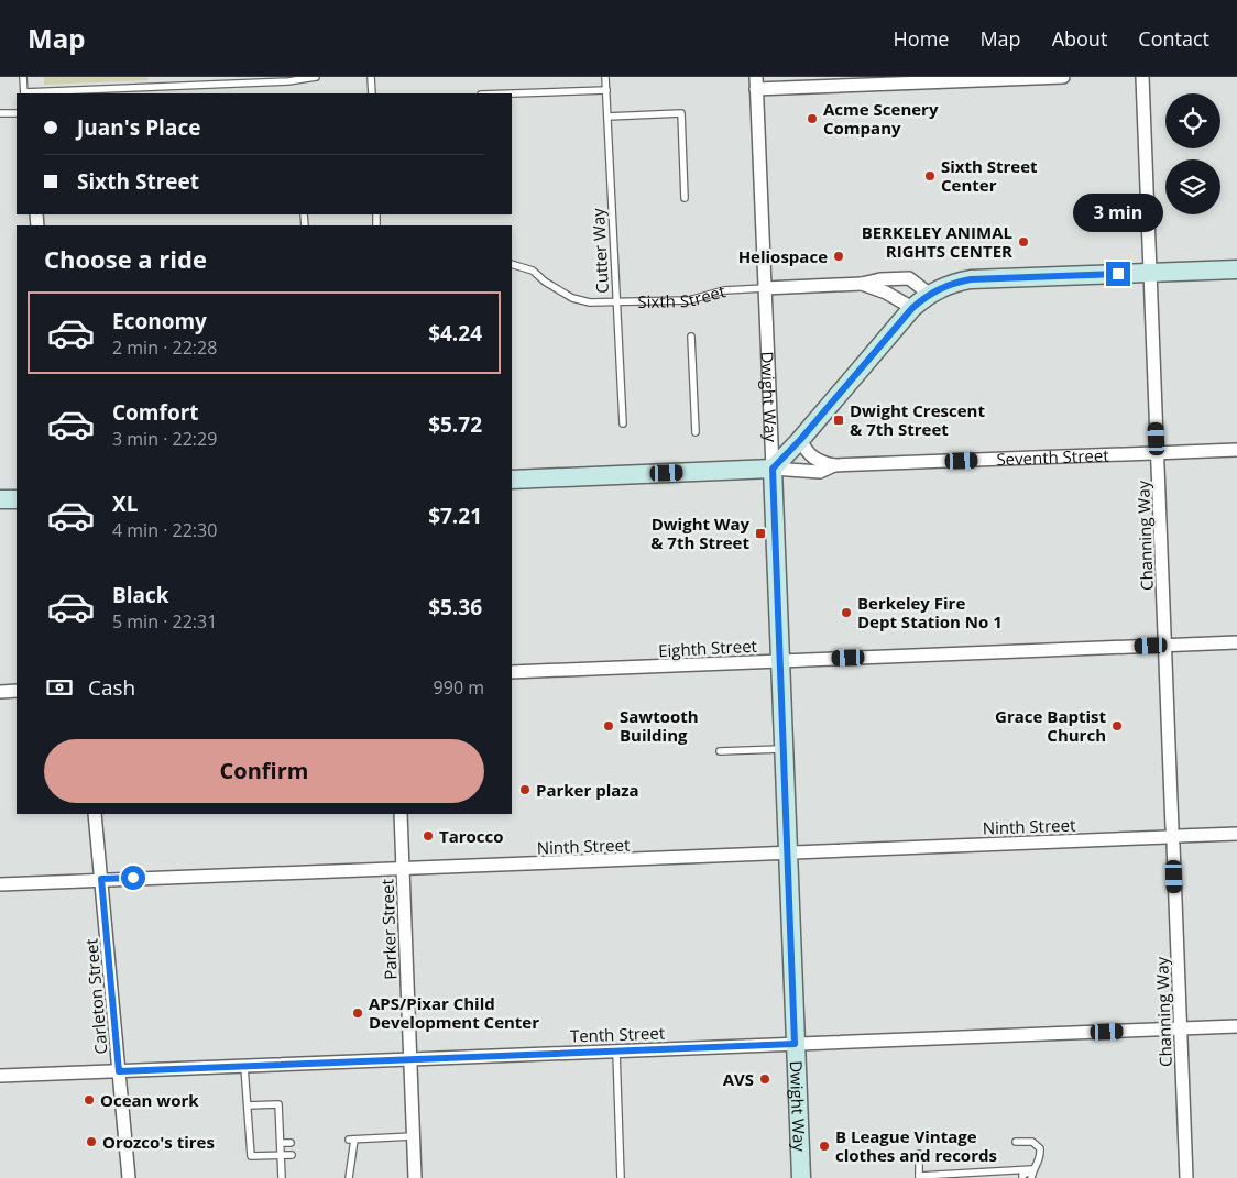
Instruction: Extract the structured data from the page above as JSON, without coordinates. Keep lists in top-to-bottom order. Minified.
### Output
{"streets":{"street":["Sixth Street","Dwight Way","Seventh Street","Channing Way","Eighth Street","Ninth Street","Parker Street","Carleton Street","Tenth Street"],"lane":["Cutter Way"]},"crossings":[["Cutter Way","Sixth Street"],["Sixth Street","Dwight Way"],["Dwight Way","Seventh Street"],["Dwight Way","Eighth Street"],["Dwight Way","Ninth Street"],["Dwight Way","Tenth Street"],["Seventh Street","Channing Way"],["Channing Way","Eighth Street"],["Channing Way","Ninth Street"],["Channing Way","Tenth Street"],["Ninth Street","Parker Street"],["Ninth Street","Carleton Street"],["Parker Street","Tenth Street"],["Carleton Street","Tenth Street"]],"places":{"other":["Acme Scenery Company","Sixth Street Center","BERKELEY ANIMAL RIGHTS CENTER","Heliospace","Berkeley Fire Dept Station No 1","Sawtooth Building","Grace Baptist Church","Parker plaza","Tarocco","APS/Pixar Child Development Center","AVS","Ocean work","Orozco's tires","B League Vintage clothes and records"],"transit":["Dwight Crescent & 7th Street","Dwight Way & 7th Street"]},"page":{"header":"Map","nav":["Home","Map","About","Contact"],"banner":["Juan's Place","Sixth Street"],"bubble":"3 min","heading":"Choose a ride","list":[{"name":"Economy","note":"2 min · 22:28","value":"$4.24"},{"name":"Comfort","note":"3 min · 22:29","value":"$5.72"},{"name":"XL","note":"4 min · 22:30","value":"$7.21"},{"name":"Black","note":"5 min · 22:31","value":"$5.36"}],"pay":["Cash","990 m"],"buttons":"Confirm"}}
